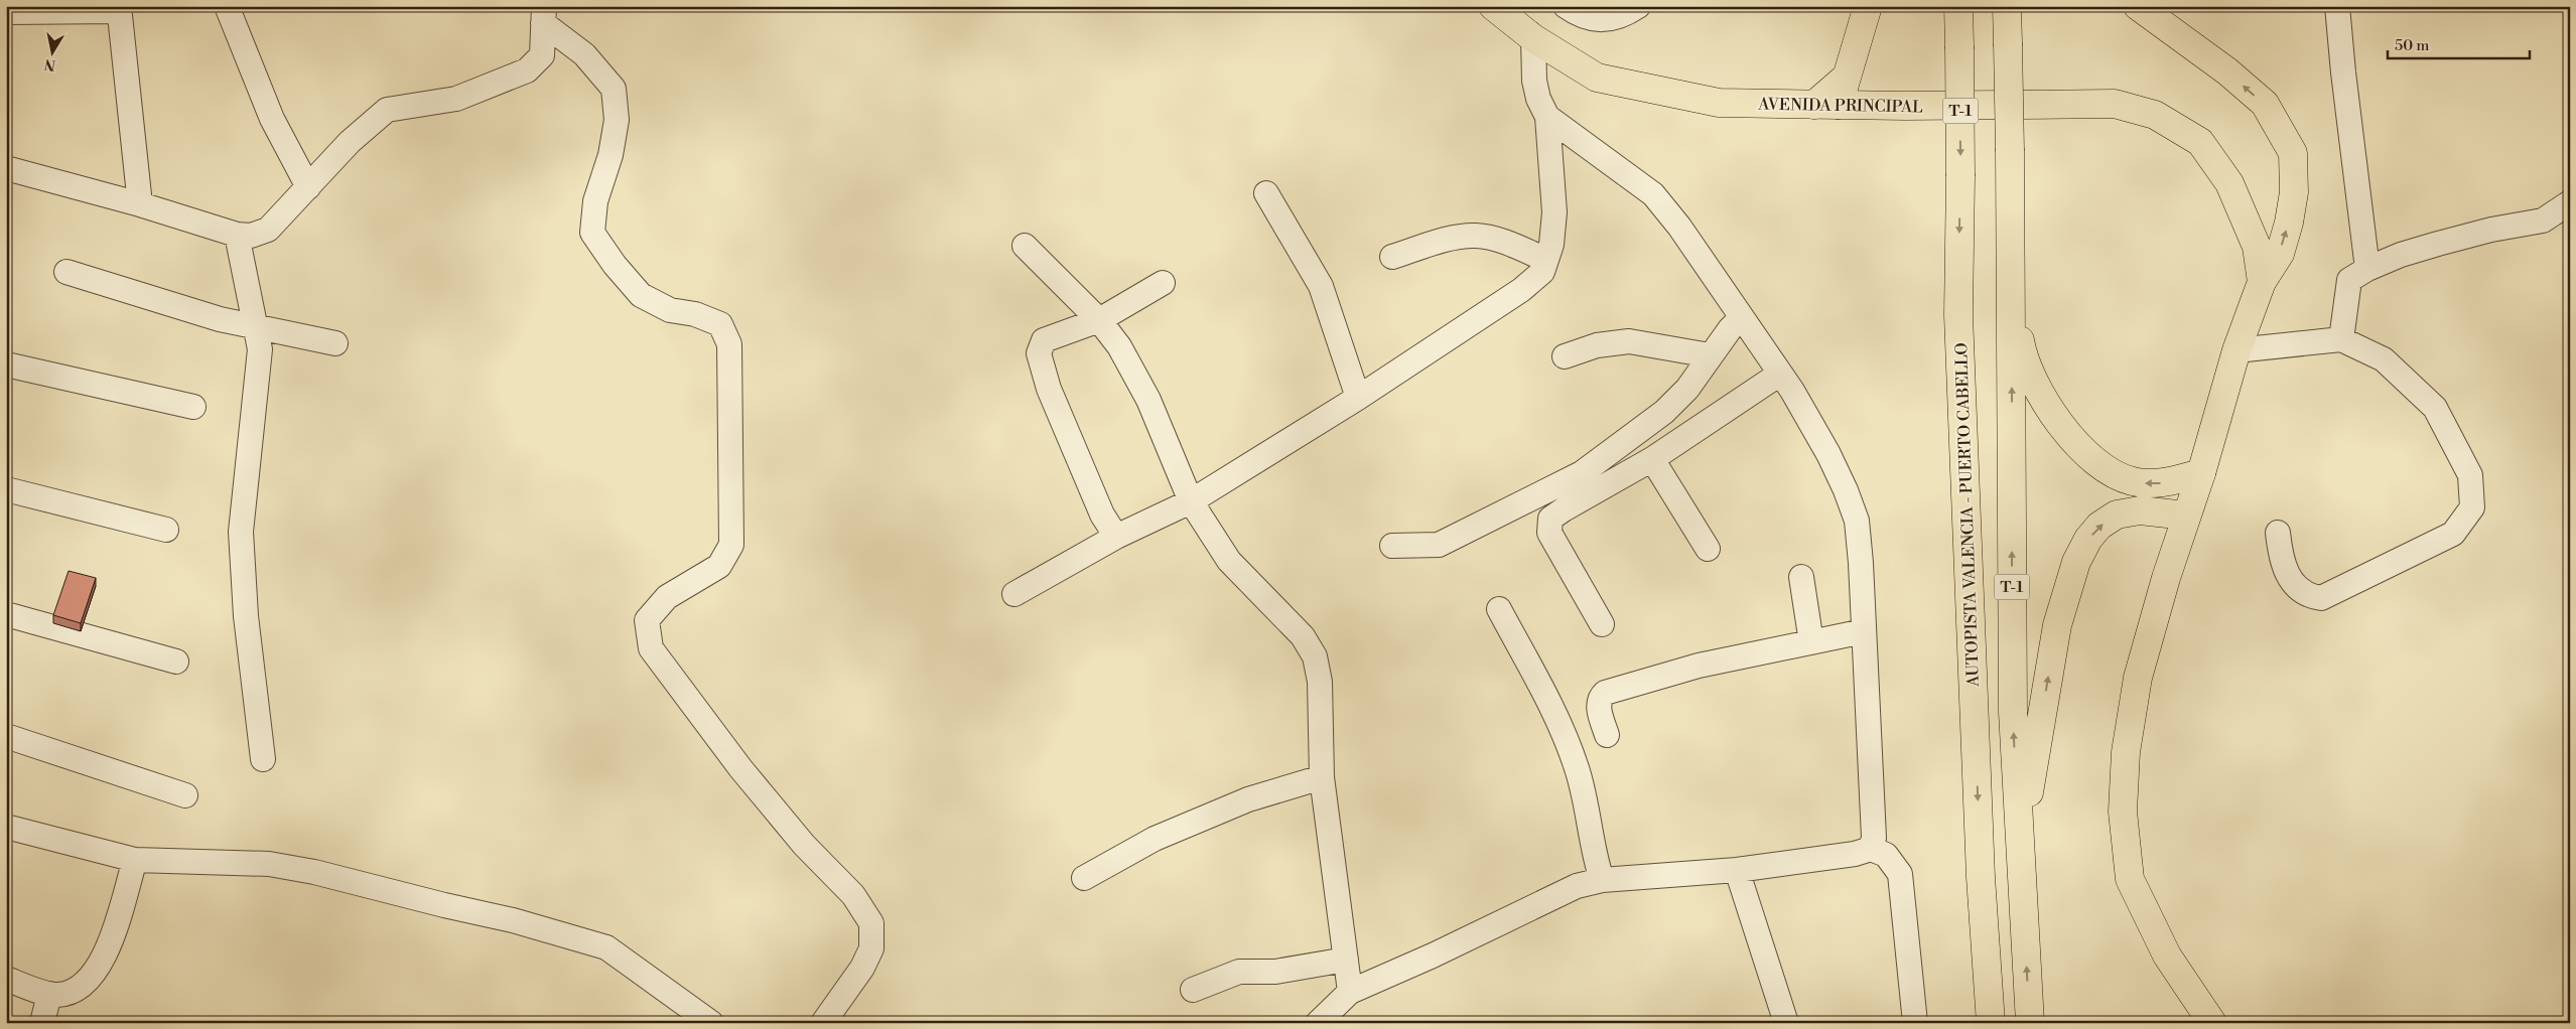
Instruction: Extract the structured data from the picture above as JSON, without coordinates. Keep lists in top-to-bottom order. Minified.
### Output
{"streets":{"main road":["AVENIDA PRINCIPAL","T-1","AUTOPISTA VALENCIA - PUERTO CABELLO"]},"scale_bar":"50 m","north":"bottom"}
